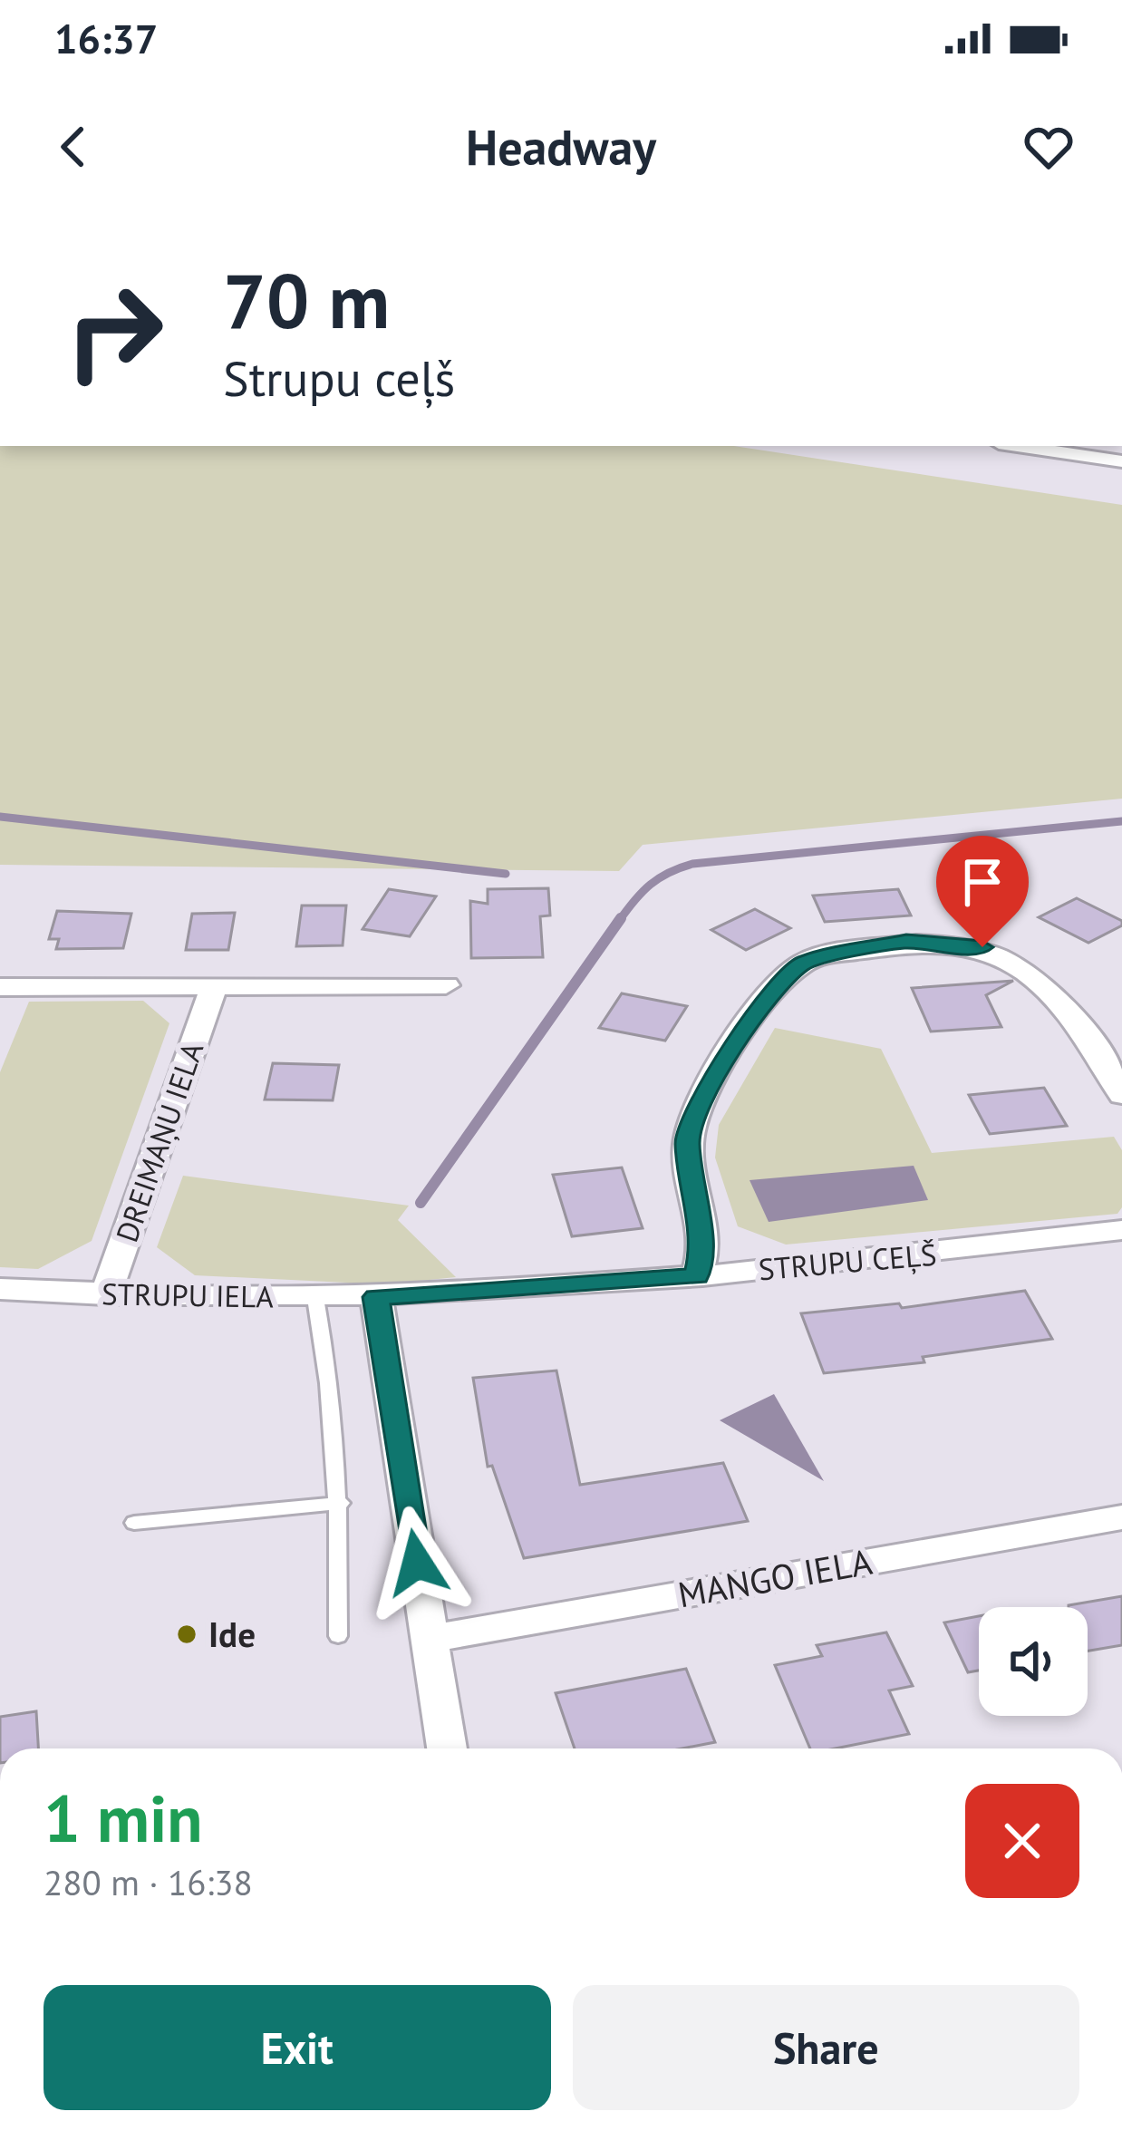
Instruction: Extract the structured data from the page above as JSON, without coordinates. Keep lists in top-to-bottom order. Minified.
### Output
{"streets":{"street":["DREIMAŅU IELA","STRUPU CEĻŠ","STRUPU IELA","MANGO IELA"]},"crossings":[["DREIMAŅU IELA","STRUPU IELA"],["STRUPU CEĻŠ","STRUPU IELA"]],"places":["Ide"],"page":{"status":"16:37","header":"Headway","turn":["70 m","Strupu ceļš"],"heading":["1 min","280 m · 16:38"],"buttons":["Exit","Share"]}}
